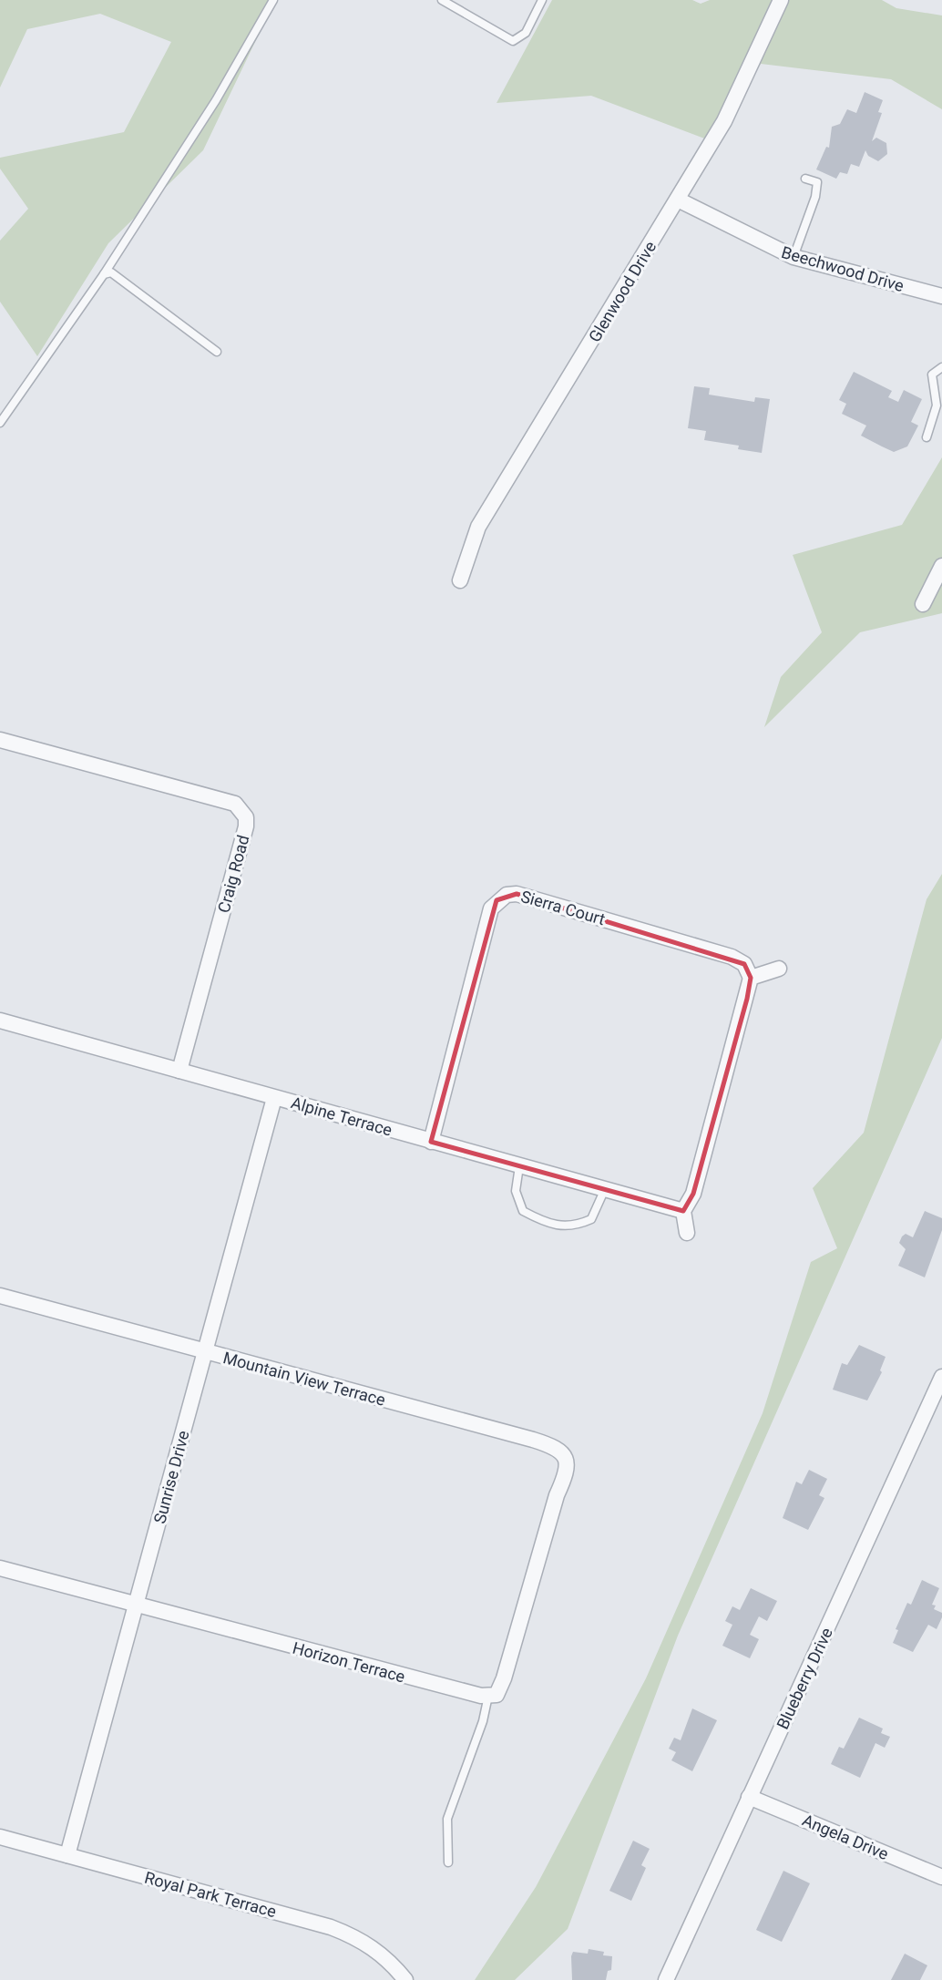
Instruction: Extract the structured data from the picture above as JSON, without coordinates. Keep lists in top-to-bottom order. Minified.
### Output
{"streets":{"street":["Beechwood Drive","Glenwood Drive","Craig Road","Sierra Court","Alpine Terrace","Mountain View Terrace","Sunrise Drive","Horizon Terrace","Blueberry Drive","Angela Drive","Royal Park Terrace"]},"crossings":[["Beechwood Drive","Glenwood Drive"],["Craig Road","Alpine Terrace"],["Sierra Court","Alpine Terrace"],["Alpine Terrace","Sunrise Drive"],["Mountain View Terrace","Sunrise Drive"],["Mountain View Terrace","Horizon Terrace"],["Sunrise Drive","Horizon Terrace"],["Sunrise Drive","Royal Park Terrace"],["Blueberry Drive","Angela Drive"]]}
